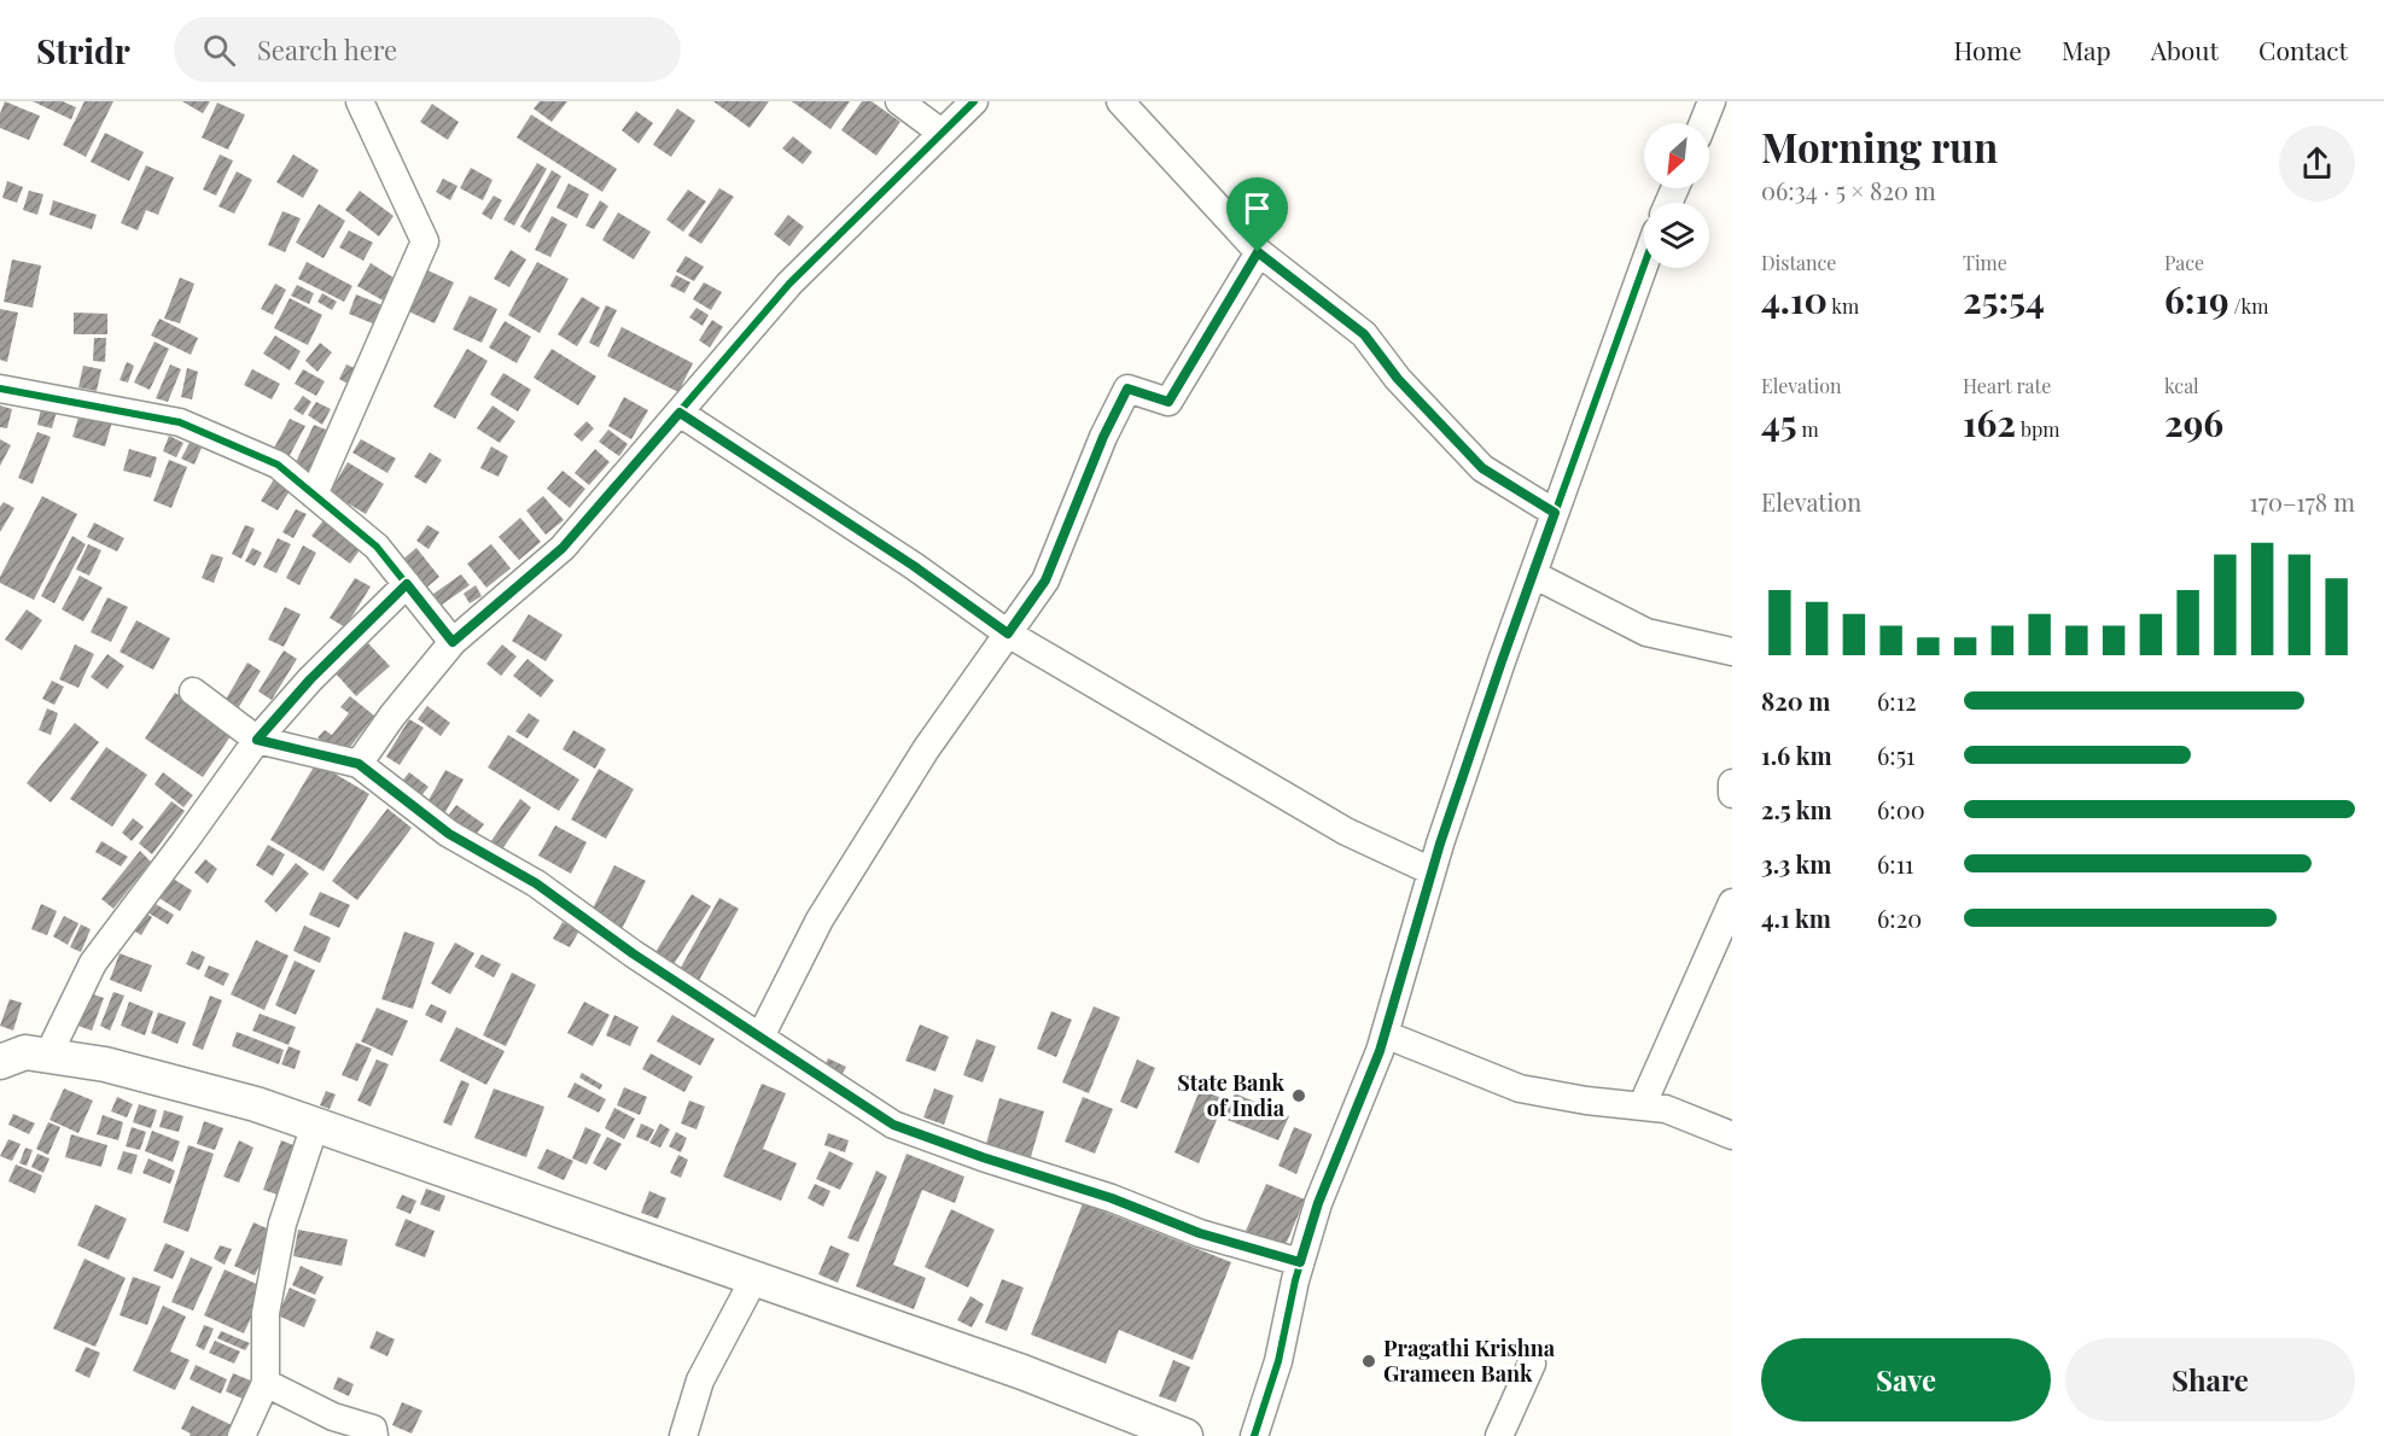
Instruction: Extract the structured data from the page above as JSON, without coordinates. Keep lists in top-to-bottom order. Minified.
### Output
{"places":["State Bank of India","Pragathi Krishna Grameen Bank"],"north":"bottom left","page":{"header":"Stridr","search":"Search here","nav":["Home","Map","About","Contact"],"heading":["Morning run","06:34 · 5 × 820 m"],"stats":[["Distance","4.10 km"],["Time","25:54"],["Pace","6:19 /km"],["Elevation","45 m"],["Heart rate","162 bpm"],["kcal","296"]],"chart":["Elevation","170–178 m"],"list":[{"name":"820 m","note":"6:12"},{"name":"1.6 km","note":"6:51"},{"name":"2.5 km","note":"6:00"},{"name":"3.3 km","note":"6:11"},{"name":"4.1 km","note":"6:20"}],"buttons":["Save","Share"]}}
